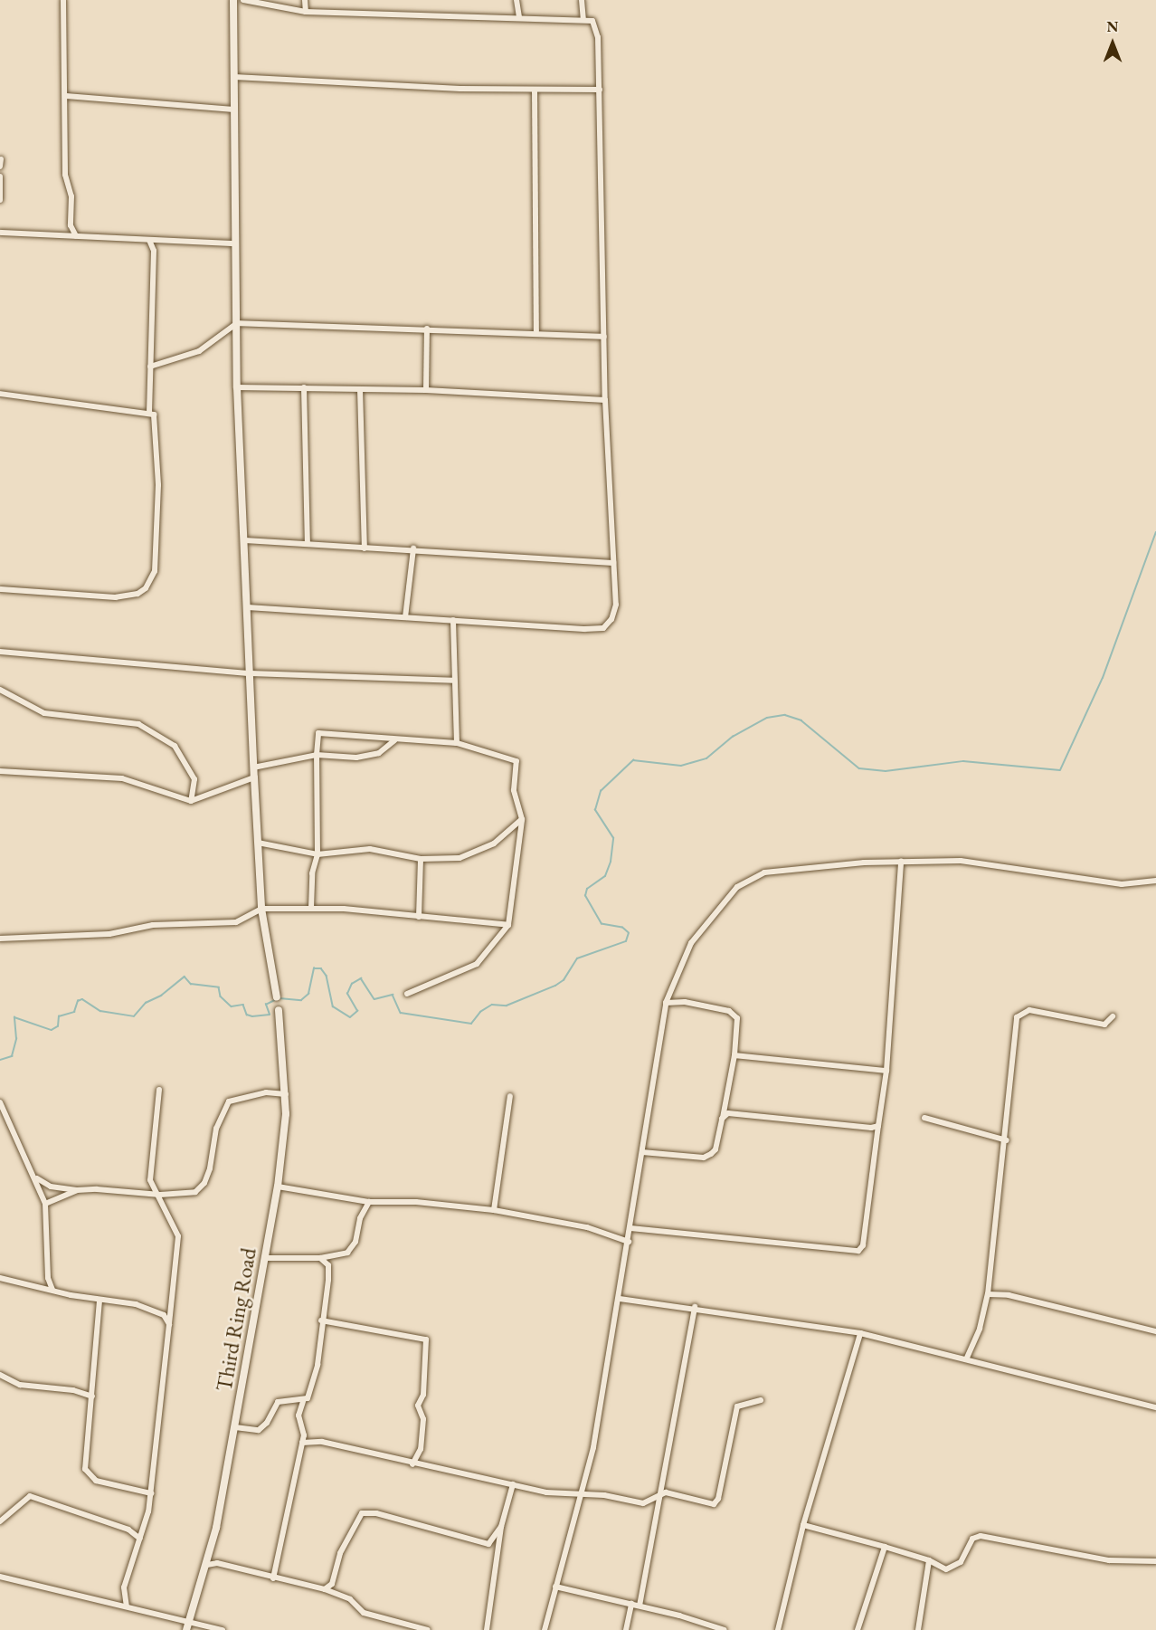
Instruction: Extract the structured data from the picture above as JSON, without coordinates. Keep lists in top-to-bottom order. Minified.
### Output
{"streets":{"street":["Third Ring Road"]},"north":"top"}
